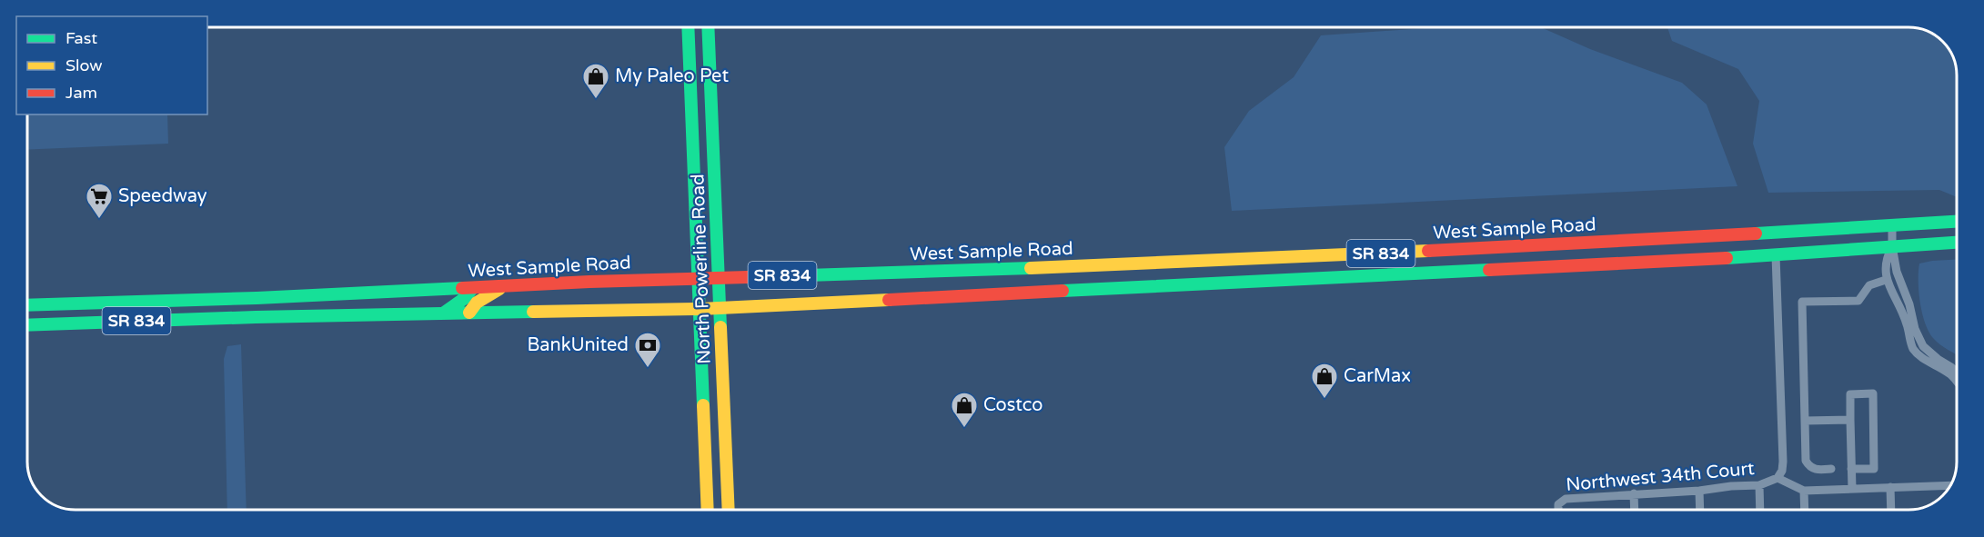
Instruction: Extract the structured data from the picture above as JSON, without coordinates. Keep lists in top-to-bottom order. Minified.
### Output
{"streets":{"main road":["West Sample Road","SR 834","North Powerline Road"],"street":["Northwest 34th Court"]},"crossings":[["West Sample Road","North Powerline Road"],["SR 834","North Powerline Road"]],"places":{"shop":["My Paleo Pet","CarMax","Costco"],"supermarket":["Speedway"],"bank":["BankUnited"]},"legend":["Fast","Slow","Jam"]}
